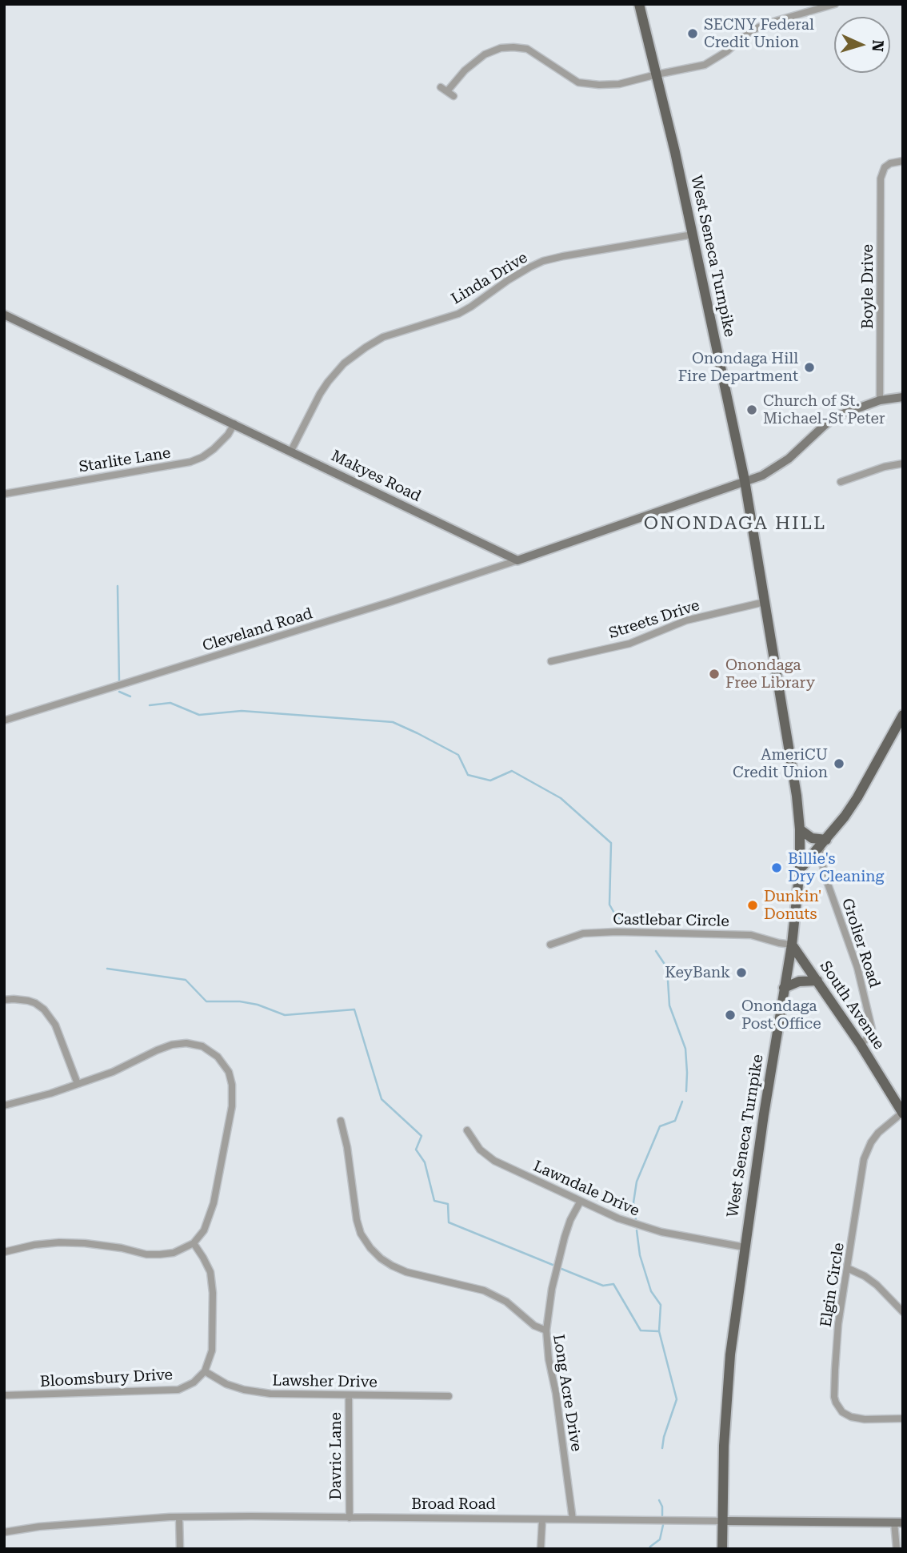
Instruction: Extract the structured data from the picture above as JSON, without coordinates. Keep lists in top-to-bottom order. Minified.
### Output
{"streets":{"main road":["West Seneca Turnpike","South Avenue"],"street":["Linda Drive","Boyle Drive","Starlite Lane","Makyes Road","Streets Drive","Cleveland Road","Castlebar Circle","Grolier Road","Lawndale Drive","Elgin Circle","Bloomsbury Drive","Lawsher Drive","Long Acre Drive","Davric Lane","Broad Road"]},"crossings":[["West Seneca Turnpike","Linda Drive"],["West Seneca Turnpike","Streets Drive"],["West Seneca Turnpike","Castlebar Circle"],["West Seneca Turnpike","South Avenue"],["West Seneca Turnpike","Lawndale Drive"],["West Seneca Turnpike","Broad Road"],["Linda Drive","Makyes Road"],["Starlite Lane","Makyes Road"],["Makyes Road","Cleveland Road"],["Castlebar Circle","South Avenue"],["Grolier Road","South Avenue"],["South Avenue","Elgin Circle"],["Bloomsbury Drive","Lawsher Drive"],["Lawsher Drive","Davric Lane"],["Long Acre Drive","Broad Road"],["Davric Lane","Broad Road"]],"districts":["ONONDAGA HILL"],"places":["SECNY Federal Credit Union","Onondaga Hill Fire Department","Church of St. Michael-St Peter","Onondaga Free Library","AmeriCU Credit Union","Billie's Dry Cleaning","Dunkin' Donuts","KeyBank","Onondaga Post Office"],"north":"right"}
